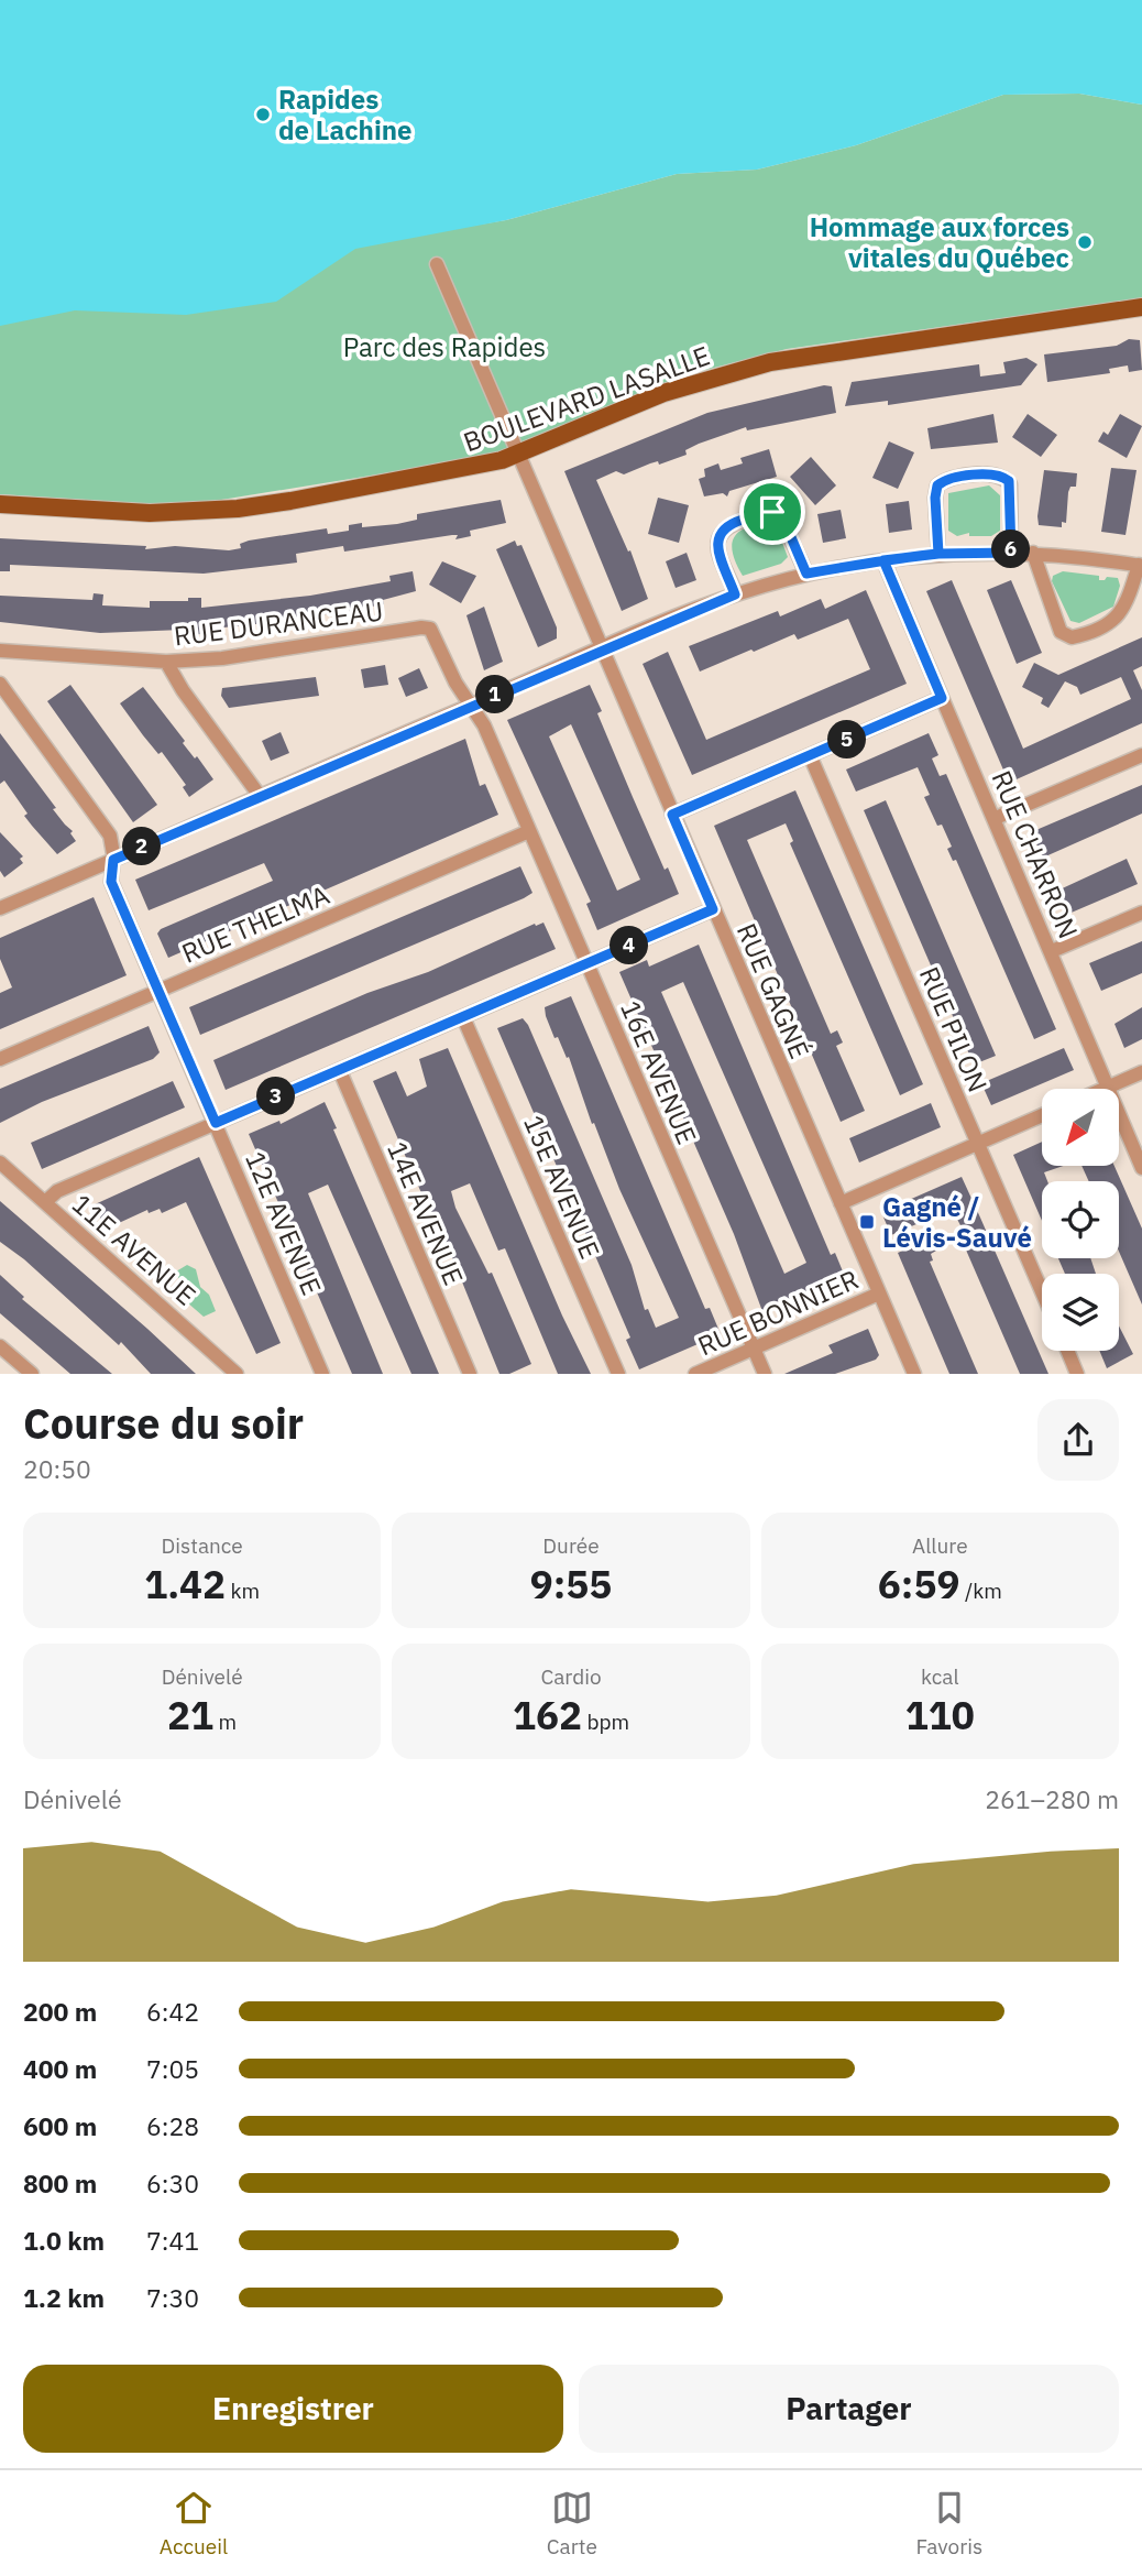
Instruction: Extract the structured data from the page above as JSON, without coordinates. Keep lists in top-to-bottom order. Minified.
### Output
{"streets":{"main road":["BOULEVARD LASALLE"],"street":["RUE DURANCEAU","RUE CHARRON","RUE THELMA","RUE GAGNÉ","RUE PILON","16E AVENUE","15E AVENUE","14E AVENUE","12E AVENUE","11E AVENUE","RUE BONNIER"]},"crossings":[["BOULEVARD LASALLE","RUE GAGNÉ"],["RUE DURANCEAU","16E AVENUE"],["RUE THELMA","16E AVENUE"],["RUE THELMA","12E AVENUE"],["RUE GAGNÉ","RUE BONNIER"],["16E AVENUE","RUE BONNIER"]],"parks":["Parc des Rapides"],"places":{"other":["Rapides de Lachine","Hommage aux forces vitales du Québec"],"transit":["Gagné / Lévis-Sauvé"]},"north":"bottom left","page":{"pins":["6","1","5","2","4","3"],"heading":["Course du soir","20:50"],"stats":[["Distance","1.42 km"],["Durée","9:55"],["Allure","6:59 /km"],["Dénivelé","21 m"],["Cardio","162 bpm"],["kcal","110"]],"chart":["Dénivelé","261–280 m"],"list":[{"name":"200 m","note":"6:42"},{"name":"400 m","note":"7:05"},{"name":"600 m","note":"6:28"},{"name":"800 m","note":"6:30"},{"name":"1.0 km","note":"7:41"},{"name":"1.2 km","note":"7:30"}],"buttons":["Enregistrer","Partager"],"tabs":["Accueil","Carte","Favoris"]}}
